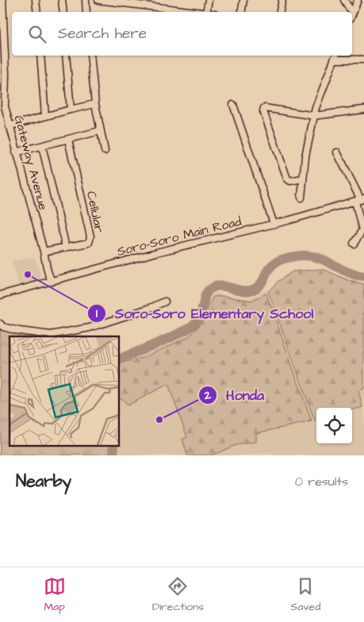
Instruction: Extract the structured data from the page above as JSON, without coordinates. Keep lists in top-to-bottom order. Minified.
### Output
{"streets":{"street":["Gateway Avenue","Cellular","Soro-Soro Main Road"]},"crossings":[["Gateway Avenue","Cellular"],["Gateway Avenue","Soro-Soro Main Road"]],"places":["Soro-Soro Elementary School","Honda"],"page":{"search":"Search here","heading":["Nearby","0 results"],"nav":["Map","Directions","Saved"]}}
